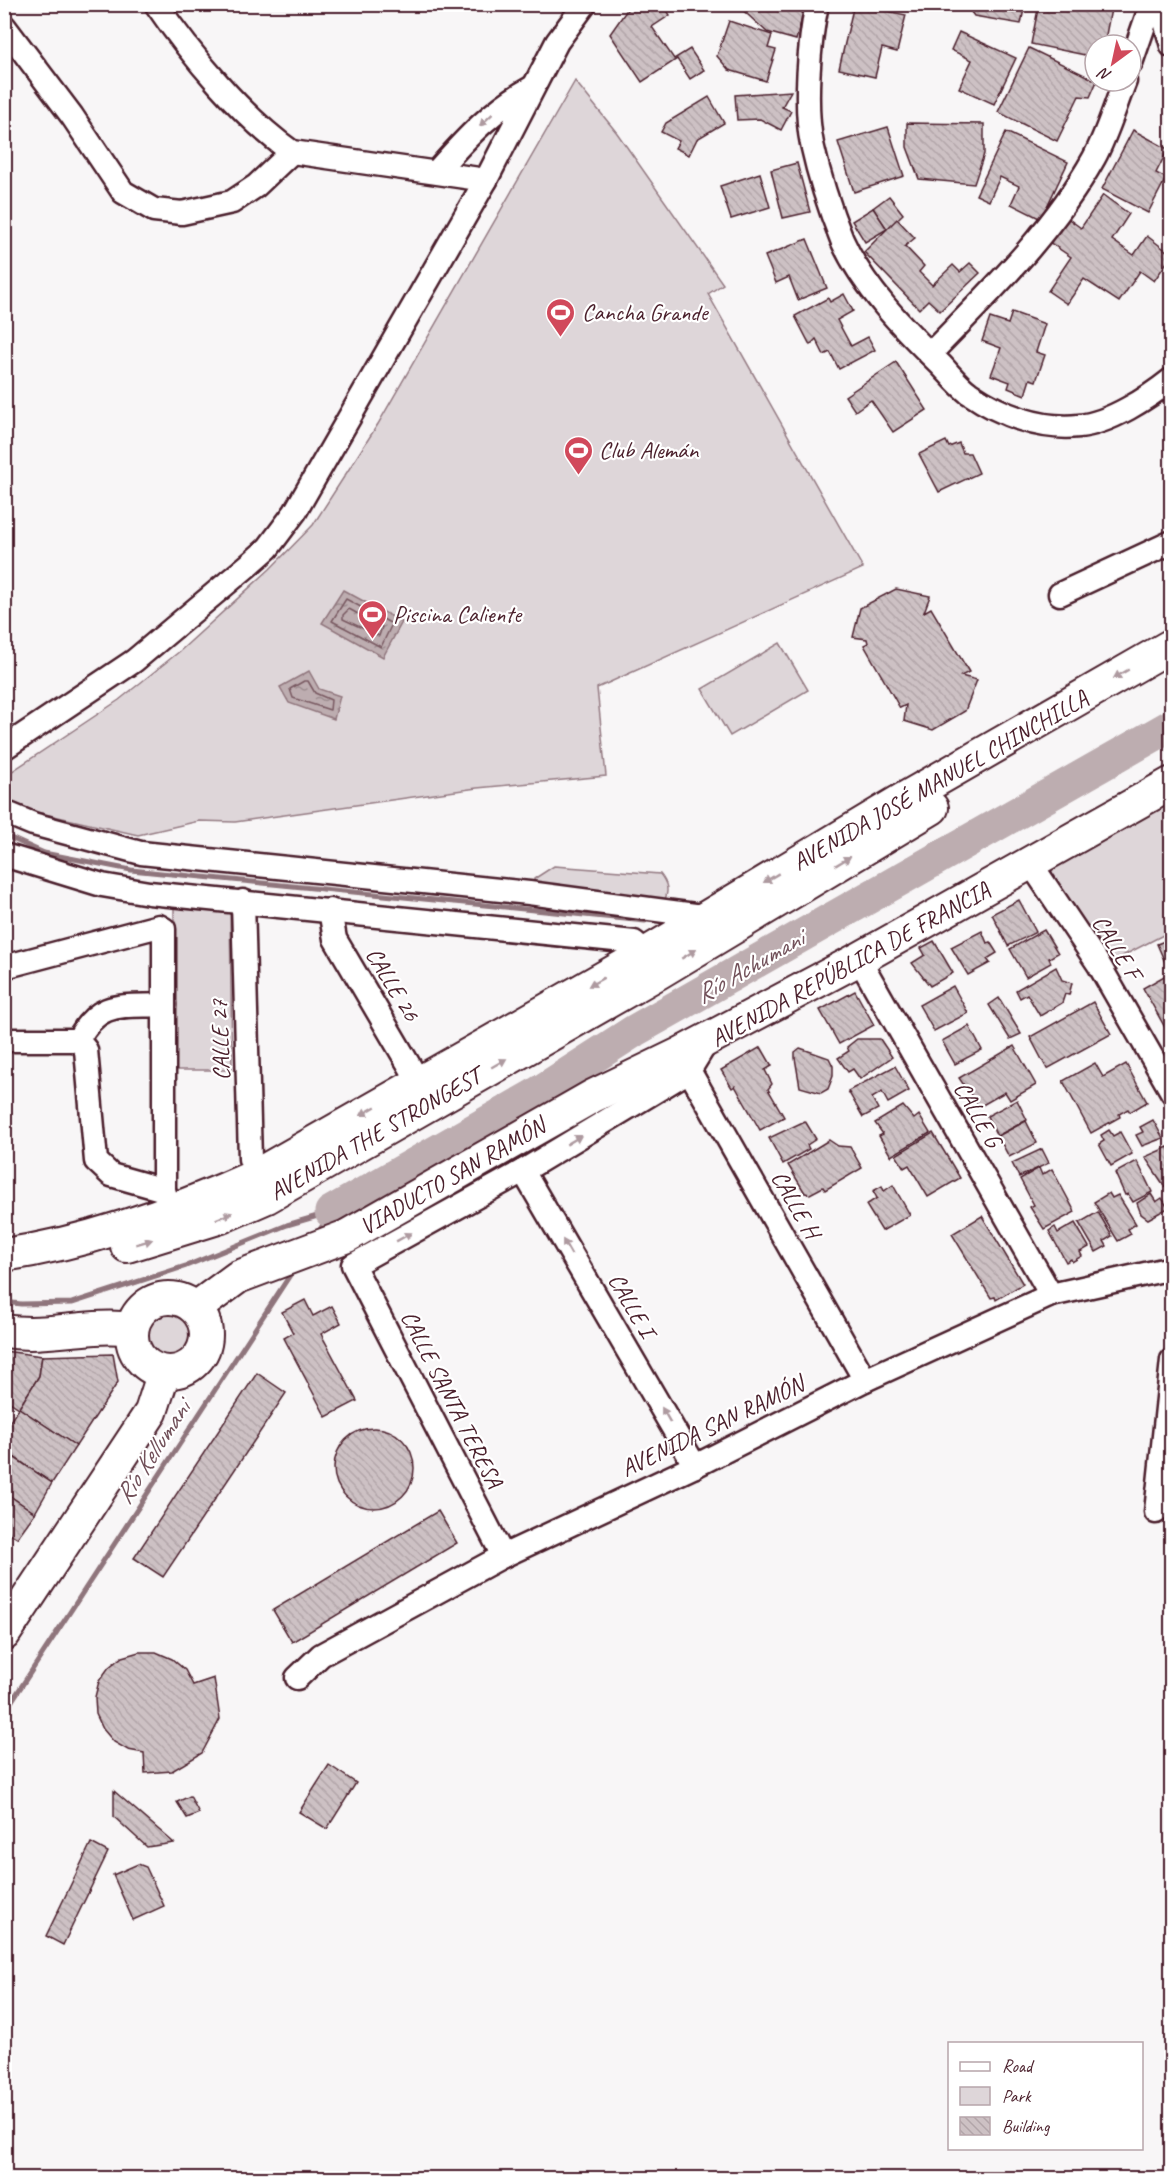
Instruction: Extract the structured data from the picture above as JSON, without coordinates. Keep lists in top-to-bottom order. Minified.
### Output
{"streets":{"main road":["AVENIDA JOSÉ MANUEL CHINCHILLA","AVENIDA REPÚBLICA DE FRANCIA","AVENIDA THE STRONGEST","VIADUCTO SAN RAMÓN"],"street":["CALLE F","CALLE 26","CALLE 27","CALLE G","CALLE H","CALLE I","CALLE SANTA TERESA","AVENIDA SAN RAMÓN"]},"crossings":[["AVENIDA JOSÉ MANUEL CHINCHILLA","AVENIDA THE STRONGEST"],["CALLE F","AVENIDA REPÚBLICA DE FRANCIA"],["AVENIDA REPÚBLICA DE FRANCIA","CALLE G"],["AVENIDA REPÚBLICA DE FRANCIA","VIADUCTO SAN RAMÓN"],["CALLE 26","AVENIDA THE STRONGEST"],["CALLE 27","AVENIDA THE STRONGEST"],["CALLE G","AVENIDA SAN RAMÓN"],["VIADUCTO SAN RAMÓN","CALLE H"],["CALLE H","AVENIDA SAN RAMÓN"],["CALLE I","CALLE SANTA TERESA"],["CALLE I","AVENIDA SAN RAMÓN"],["CALLE SANTA TERESA","AVENIDA SAN RAMÓN"]],"one_way":["CALLE I"],"water":["Río Achumani","Río Kellumani"],"places":{"sports":["Cancha Grande","Club Alemán","Piscina Caliente"]},"legend":["Road","Park","Building"],"north":"bottom left"}
